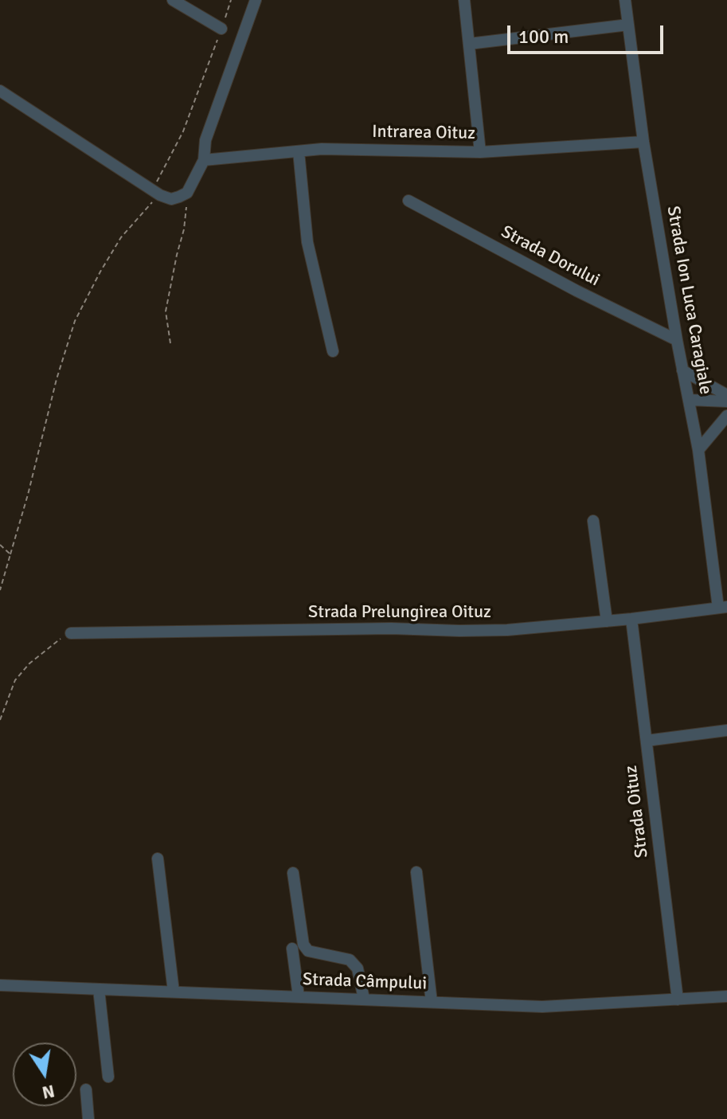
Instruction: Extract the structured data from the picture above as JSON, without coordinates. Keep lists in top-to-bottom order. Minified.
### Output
{"streets":{"street":["Intrarea Oituz","Strada Dorului","Strada Ion Luca Caragiale","Strada Prelungirea Oituz","Strada Oituz","Strada Câmpului"]},"crossings":[["Intrarea Oituz","Strada Ion Luca Caragiale"],["Strada Dorului","Strada Ion Luca Caragiale"],["Strada Ion Luca Caragiale","Strada Prelungirea Oituz"],["Strada Prelungirea Oituz","Strada Oituz"],["Strada Oituz","Strada Câmpului"]],"scale_bar":"100 m","north":"bottom"}
